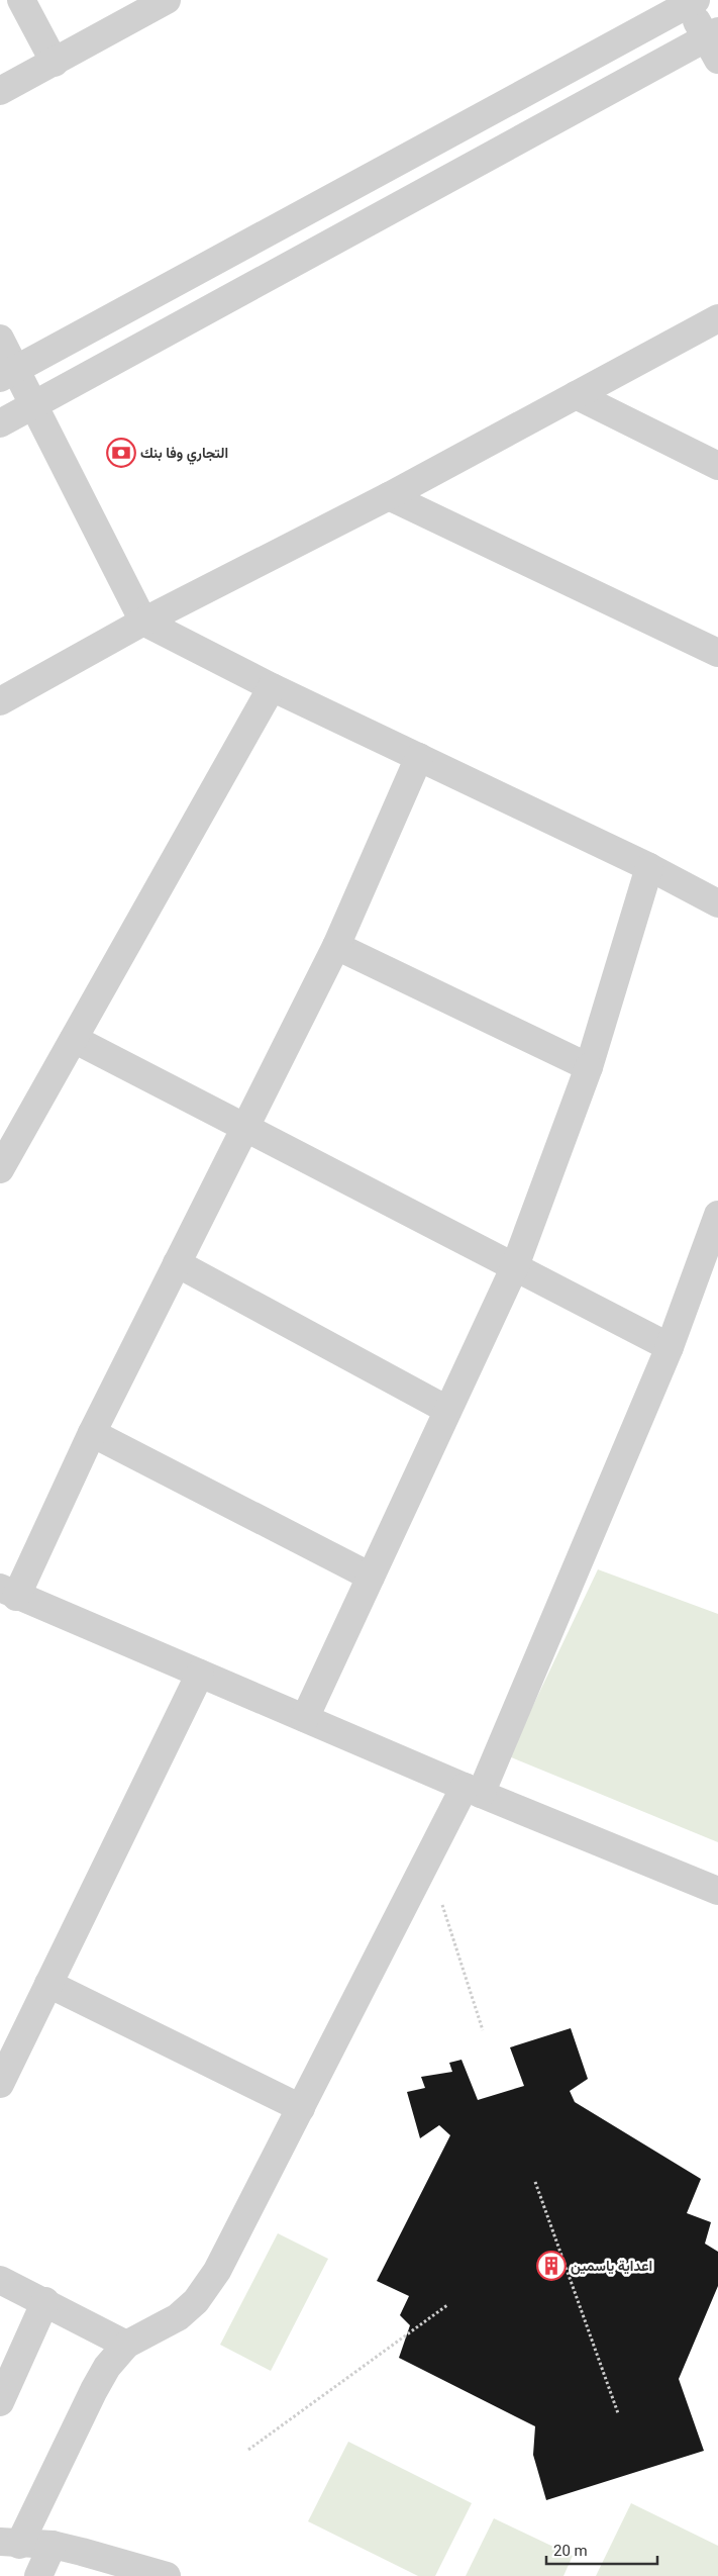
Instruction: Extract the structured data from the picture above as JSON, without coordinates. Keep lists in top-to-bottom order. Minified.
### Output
{"places":{"bank":["التجاري وفا بنك"],"building":["اعداية ياسمين"]},"scale_bar":"20 m"}
